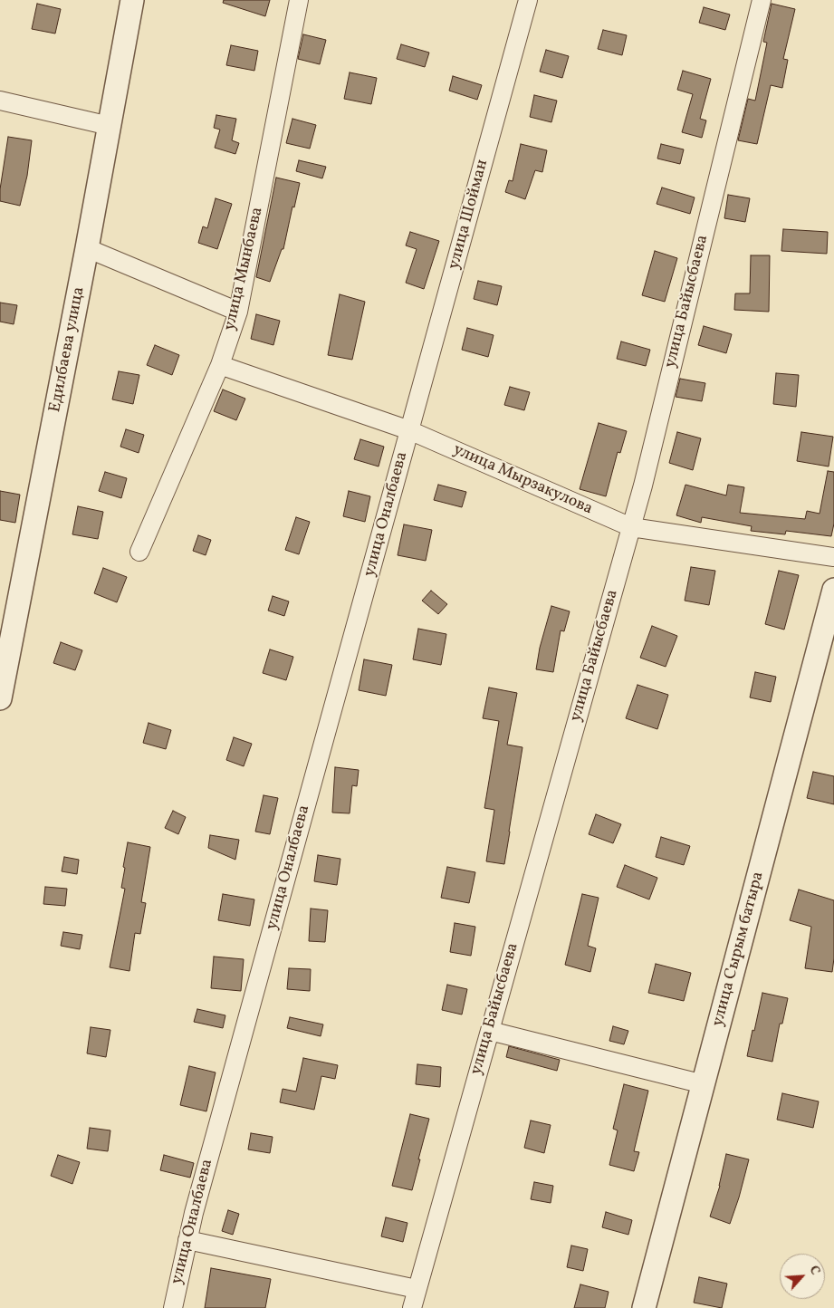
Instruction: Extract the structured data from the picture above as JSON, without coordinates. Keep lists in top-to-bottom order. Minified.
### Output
{"streets":{"street":["улица Шойман","улица Мынбаева","улица Байысбаева","Едилбаева улица","улица Мырзакулова","улица Оналбаева","улица Сырым батыра"]},"crossings":[["улица Шойман","улица Мырзакулова"],["улица Шойман","улица Оналбаева"],["улица Мынбаева","улица Мырзакулова"],["улица Байысбаева","улица Мырзакулова"],["улица Мырзакулова","улица Оналбаева"]],"north":"top right"}
